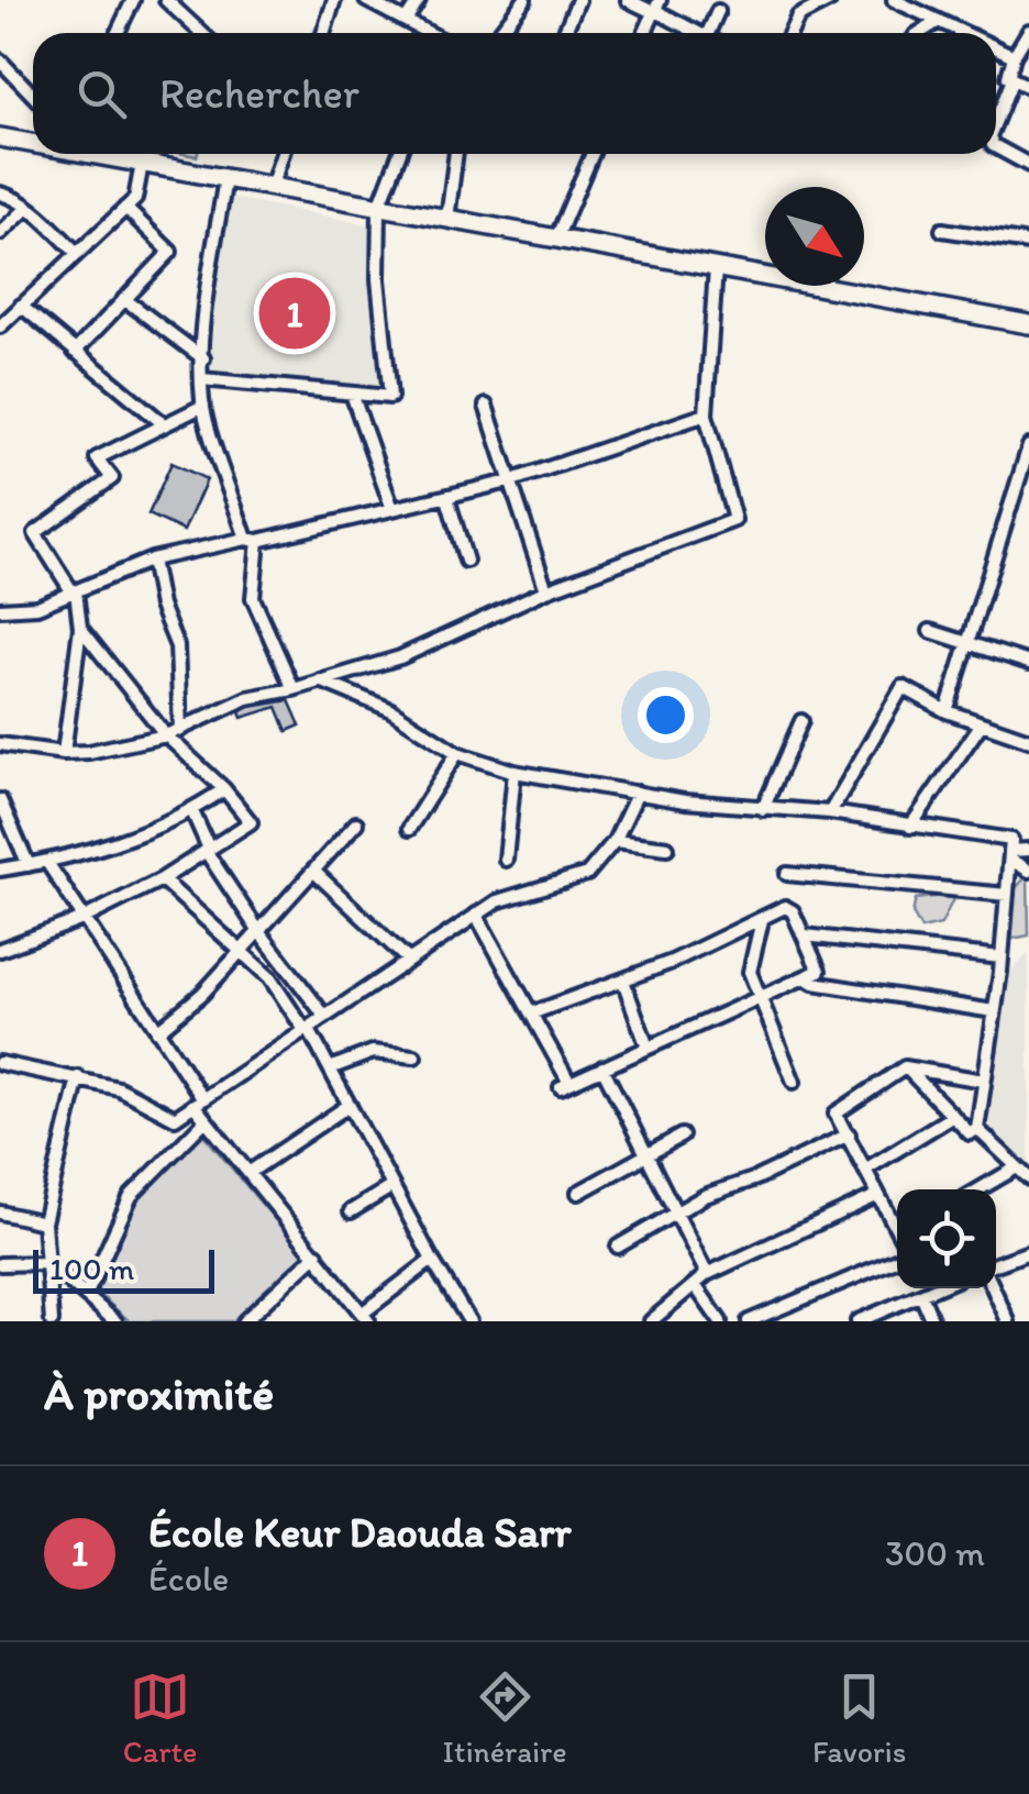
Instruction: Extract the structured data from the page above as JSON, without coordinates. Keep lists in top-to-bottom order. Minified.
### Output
{"scale_bar":"100 m","north":"bottom right","page":{"search":"Rechercher","pins":"1","scale":"100 m","heading":"À proximité","list":[{"mark":"1","name":"École Keur Daouda Sarr","note":"École","value":"300 m"}],"nav":["Carte","Itinéraire","Favoris"]}}
